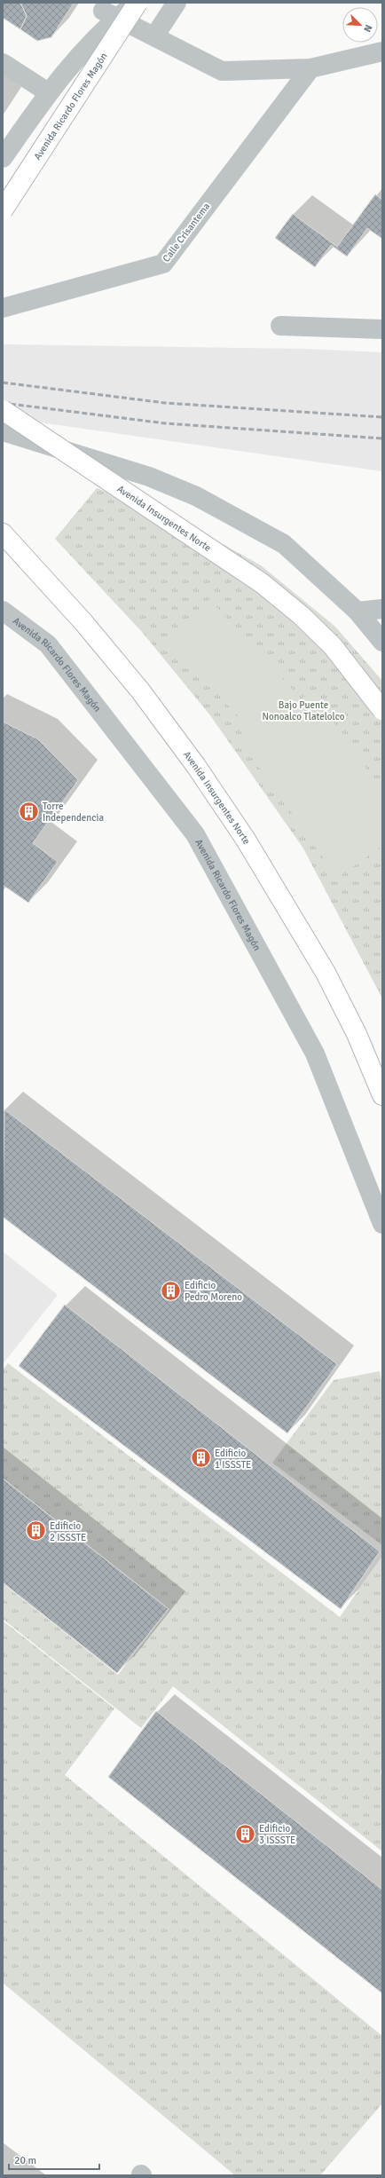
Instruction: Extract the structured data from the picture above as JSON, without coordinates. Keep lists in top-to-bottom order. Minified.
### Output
{"streets":{"main road":["Avenida Ricardo Flores Magón","Avenida Insurgentes Norte"],"street":["Calle Crisantema"]},"parks":["Bajo Puente Nonoalco Tlatelolco"],"places":{"building":["Torre Independencia","Edificio Pedro Moreno","Edificio 1 ISSSTE","Edificio 2 ISSSTE","Edificio 3 ISSSTE"]},"scale_bar":"20 m","north":"bottom right"}
